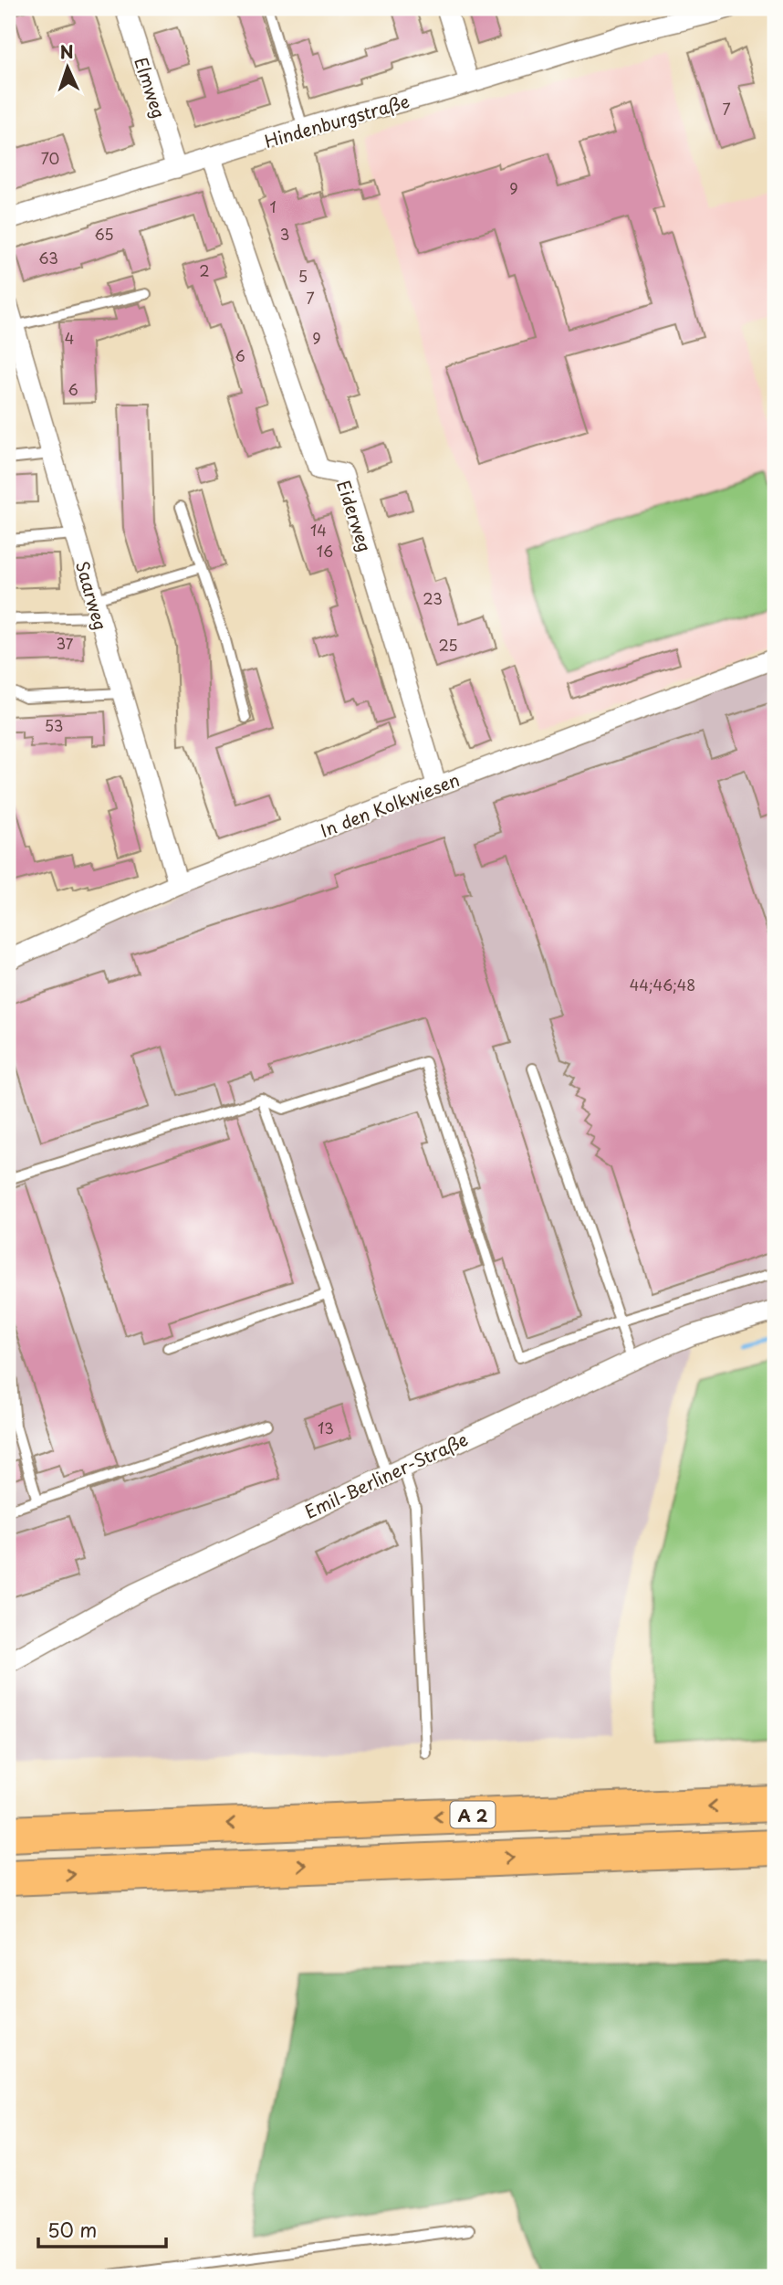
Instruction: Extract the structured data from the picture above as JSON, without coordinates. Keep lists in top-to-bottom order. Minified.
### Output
{"streets":{"highway":["A 2"],"street":["Elmweg","Hindenburgstraße","Eiderweg","Saarweg","In den Kolkwiesen","Emil-Berliner-Straße"]},"crossings":[["Elmweg","Hindenburgstraße"],["Hindenburgstraße","Eiderweg"],["Eiderweg","In den Kolkwiesen"],["Saarweg","In den Kolkwiesen"]],"house_numbers":["7","70","9","1","65","3","63","2","5","7","4","9","6","6","14","16","23","37","25","53","44;46;48","13"],"scale_bar":"50 m","north":"top"}
